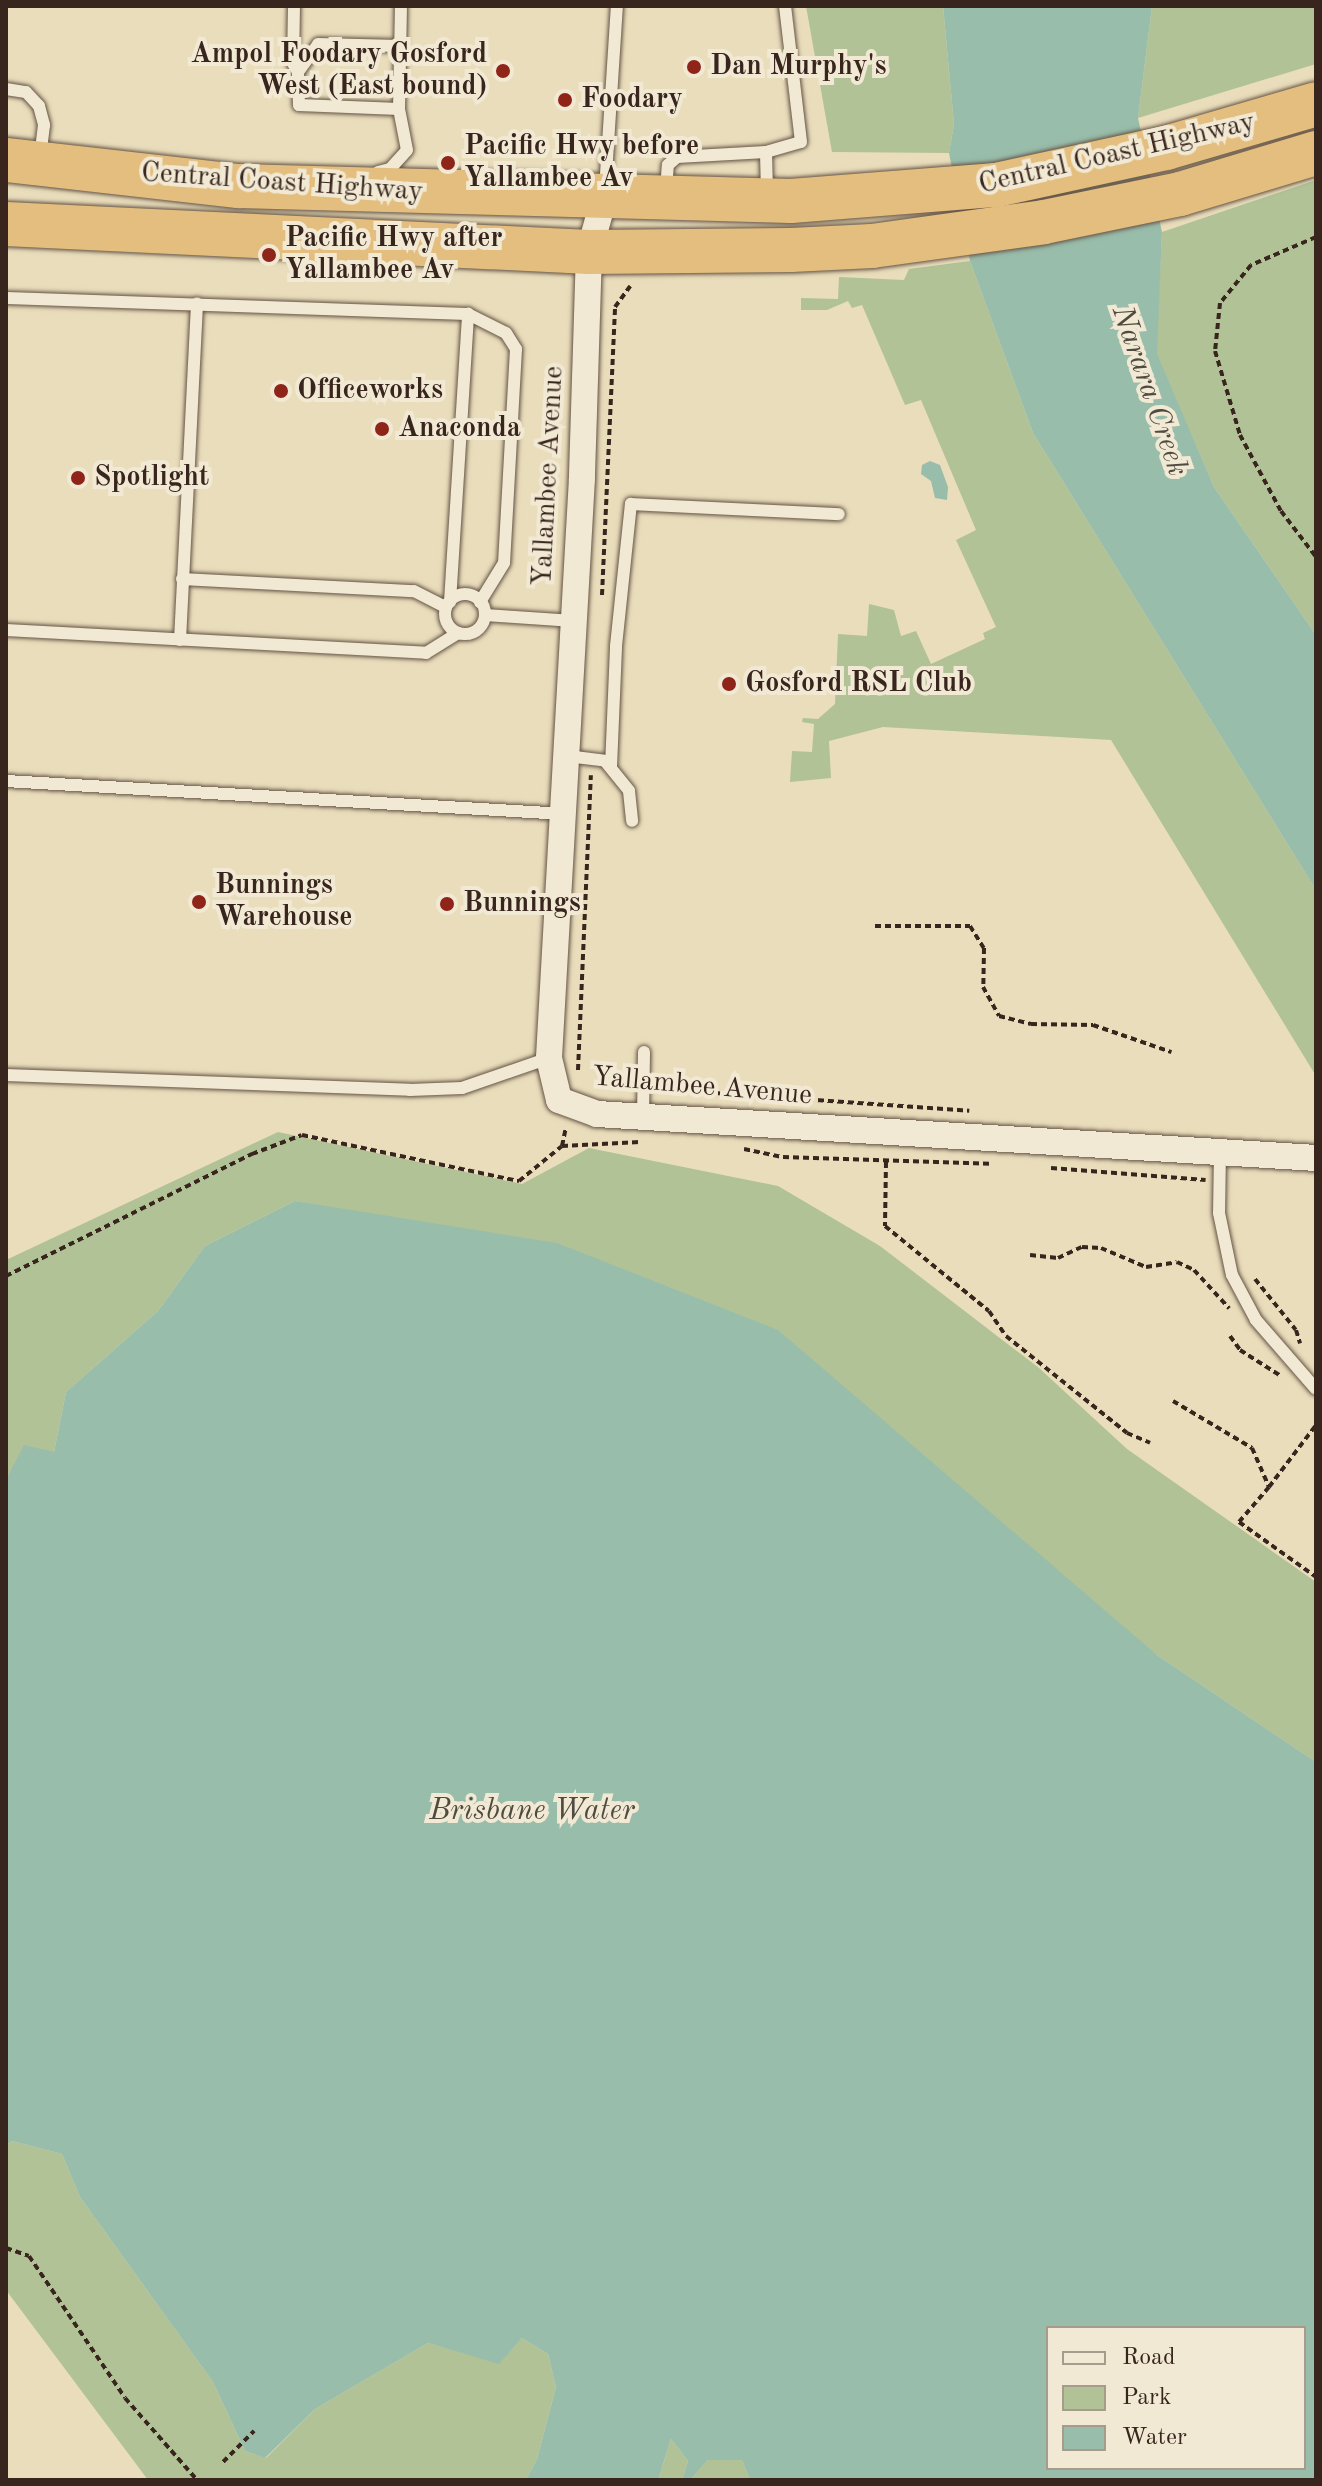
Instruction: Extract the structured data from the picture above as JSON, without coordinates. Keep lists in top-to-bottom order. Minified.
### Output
{"streets":{"highway":["Central Coast Highway"],"street":["Yallambee Avenue"]},"crossings":[["Central Coast Highway","Yallambee Avenue"]],"water":["Narara Creek","Brisbane Water"],"places":["Dan Murphy's","Ampol Foodary Gosford West (East bound)","Foodary","Pacific Hwy before Yallambee Av","Pacific Hwy after Yallambee Av","Officeworks","Anaconda","Spotlight","Gosford RSL Club","Bunnings Warehouse","Bunnings"],"legend":["Road","Park","Water"]}
